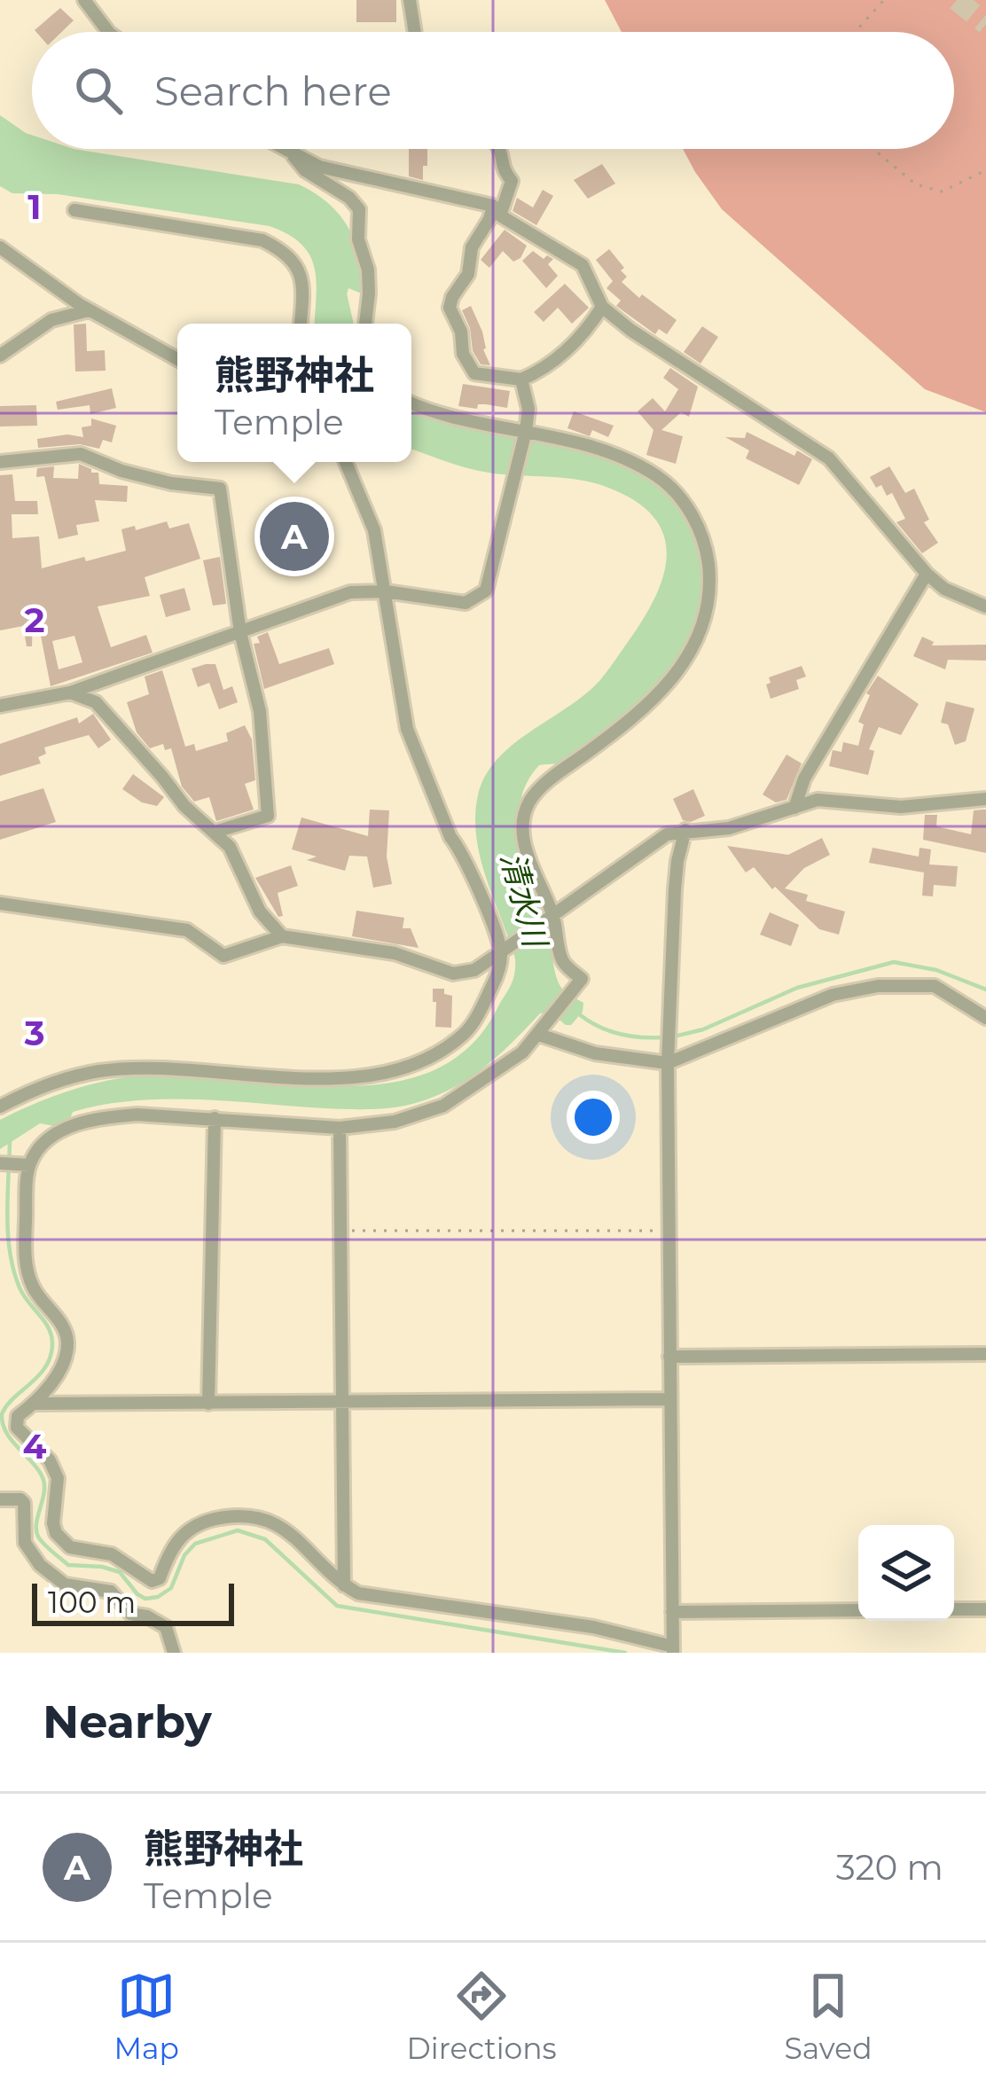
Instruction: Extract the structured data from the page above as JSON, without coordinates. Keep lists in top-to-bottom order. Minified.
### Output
{"water":["清水川"],"scale_bar":"100 m","page":{"search":"Search here","popup":["熊野神社","Temple"],"pins":"A","scale":"100 m","heading":"Nearby","list":[{"mark":"A","name":"熊野神社","note":"Temple","value":"320 m"}],"nav":["Map","Directions","Saved"]},"grid":{"rows":["1","2","3","4"]}}
